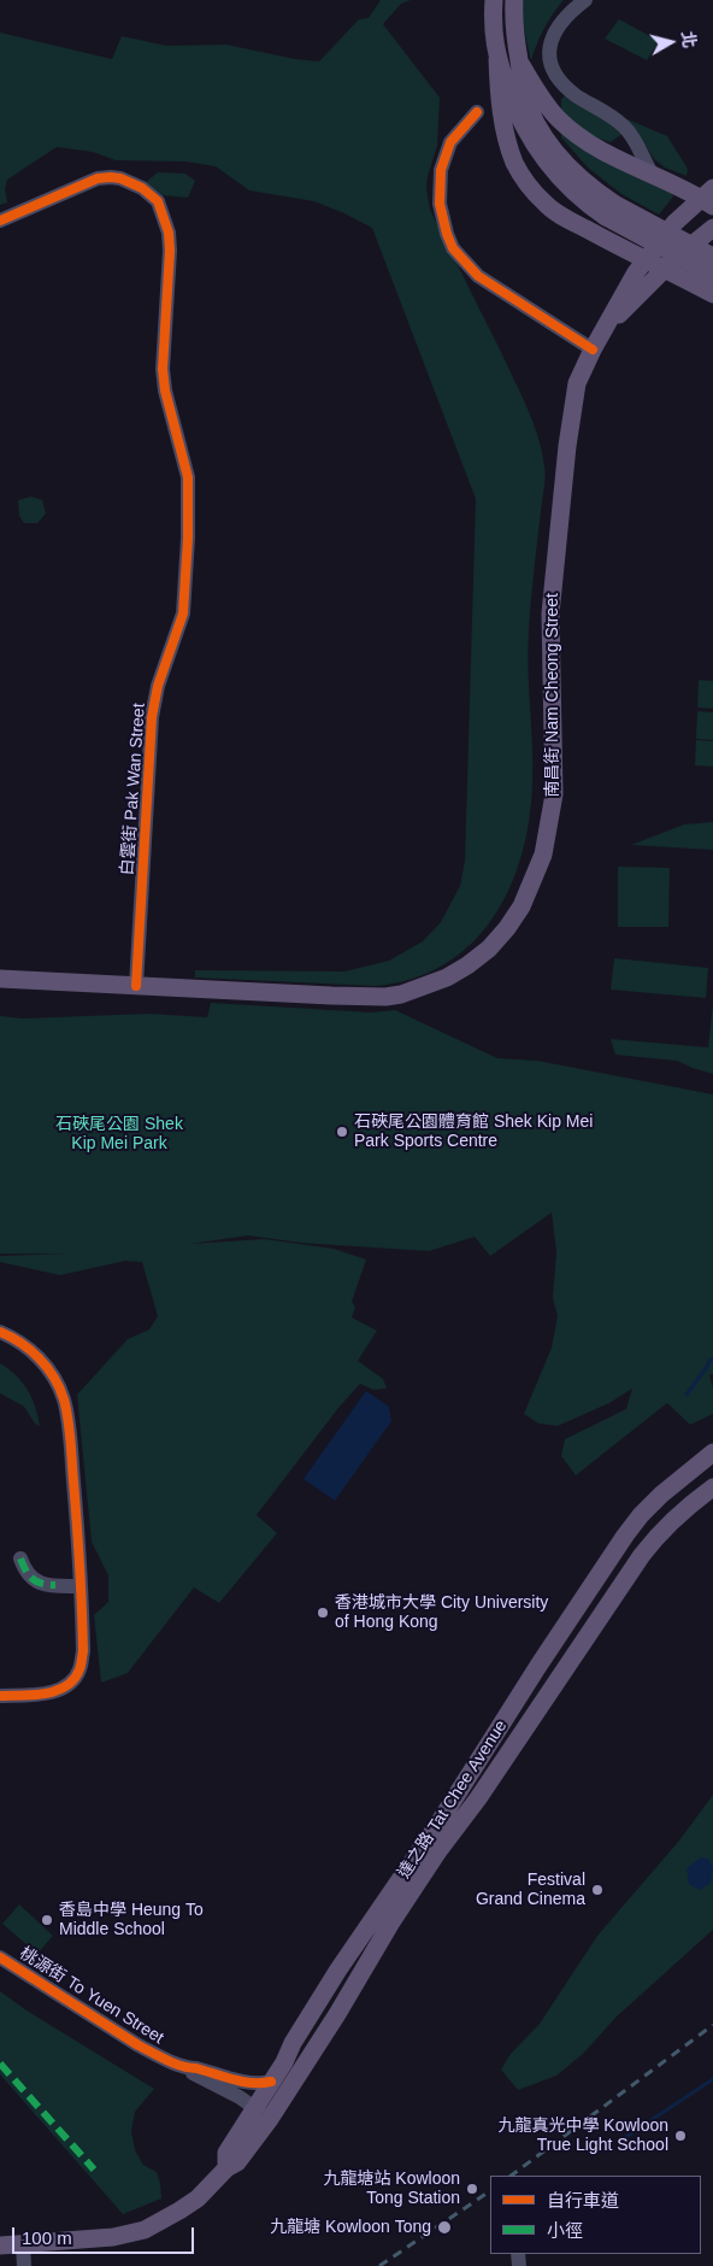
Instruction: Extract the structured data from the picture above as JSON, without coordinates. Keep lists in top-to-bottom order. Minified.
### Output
{"streets":{"main road":["南昌街 Nam Cheong Street","達之路 Tat Chee Avenue"],"street":["白雲街 Pak Wan Street","桃源街 To Yuen Street"]},"crossings":[["南昌街 Nam Cheong Street","白雲街 Pak Wan Street"],["達之路 Tat Chee Avenue","桃源街 To Yuen Street"]],"parks":["石硤尾公園 Shek Kip Mei Park"],"places":["石硤尾公園體育館 Shek Kip Mei Park Sports Centre","香港城市大學 City University of Hong Kong","Festival Grand Cinema","香島中學 Heung To Middle School","九龍真光中學 Kowloon True Light School","九龍塘站 Kowloon Tong Station","九龍塘 Kowloon Tong"],"legend":["自行車道","小徑"],"scale_bar":"100 m","north":"right"}
